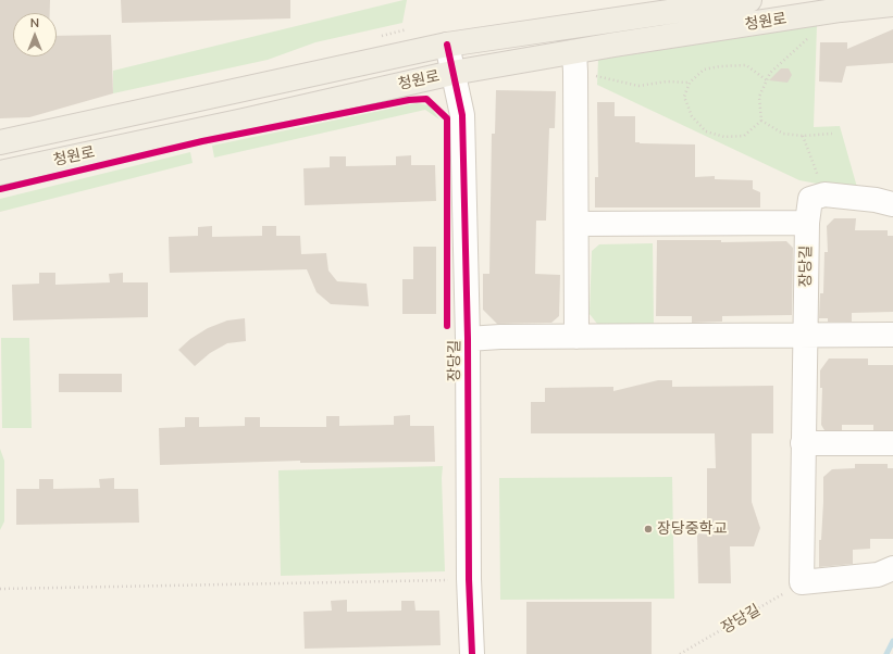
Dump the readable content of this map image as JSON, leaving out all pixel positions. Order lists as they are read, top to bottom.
{
  "streets": {
    "main road": ["청원로"],
    "street": ["장당길"]
  },
  "crossings": [
    ["청원로", "장당길"]
  ],
  "places": ["장당중학교"],
  "north": "top"
}
